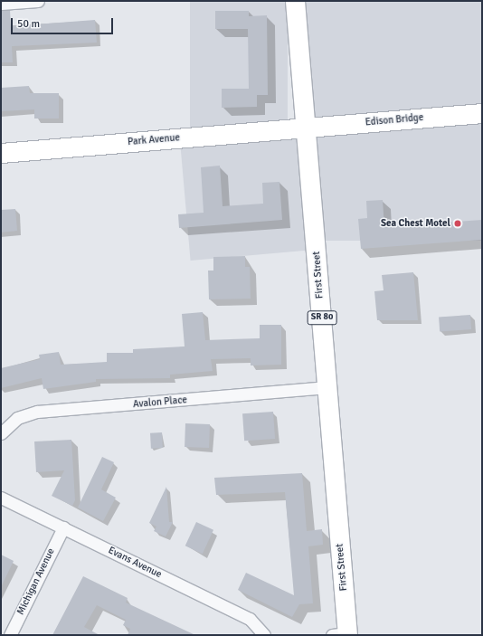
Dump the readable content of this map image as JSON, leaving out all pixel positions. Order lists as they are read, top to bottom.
{
  "streets": {
    "main road": [
      "Edison Bridge",
      "Park Avenue",
      "First Street",
      "SR 80"
    ],
    "street": ["Avalon Place", "Evans Avenue", "Michigan Avenue"]
  },
  "crossings": [
    ["Edison Bridge", "Park Avenue"],
    ["Edison Bridge", "First Street"],
    ["Park Avenue", "First Street"],
    ["First Street", "Avalon Place"],
    ["Evans Avenue", "Michigan Avenue"]
  ],
  "places": ["Sea Chest Motel"],
  "scale_bar": "50 m"
}
